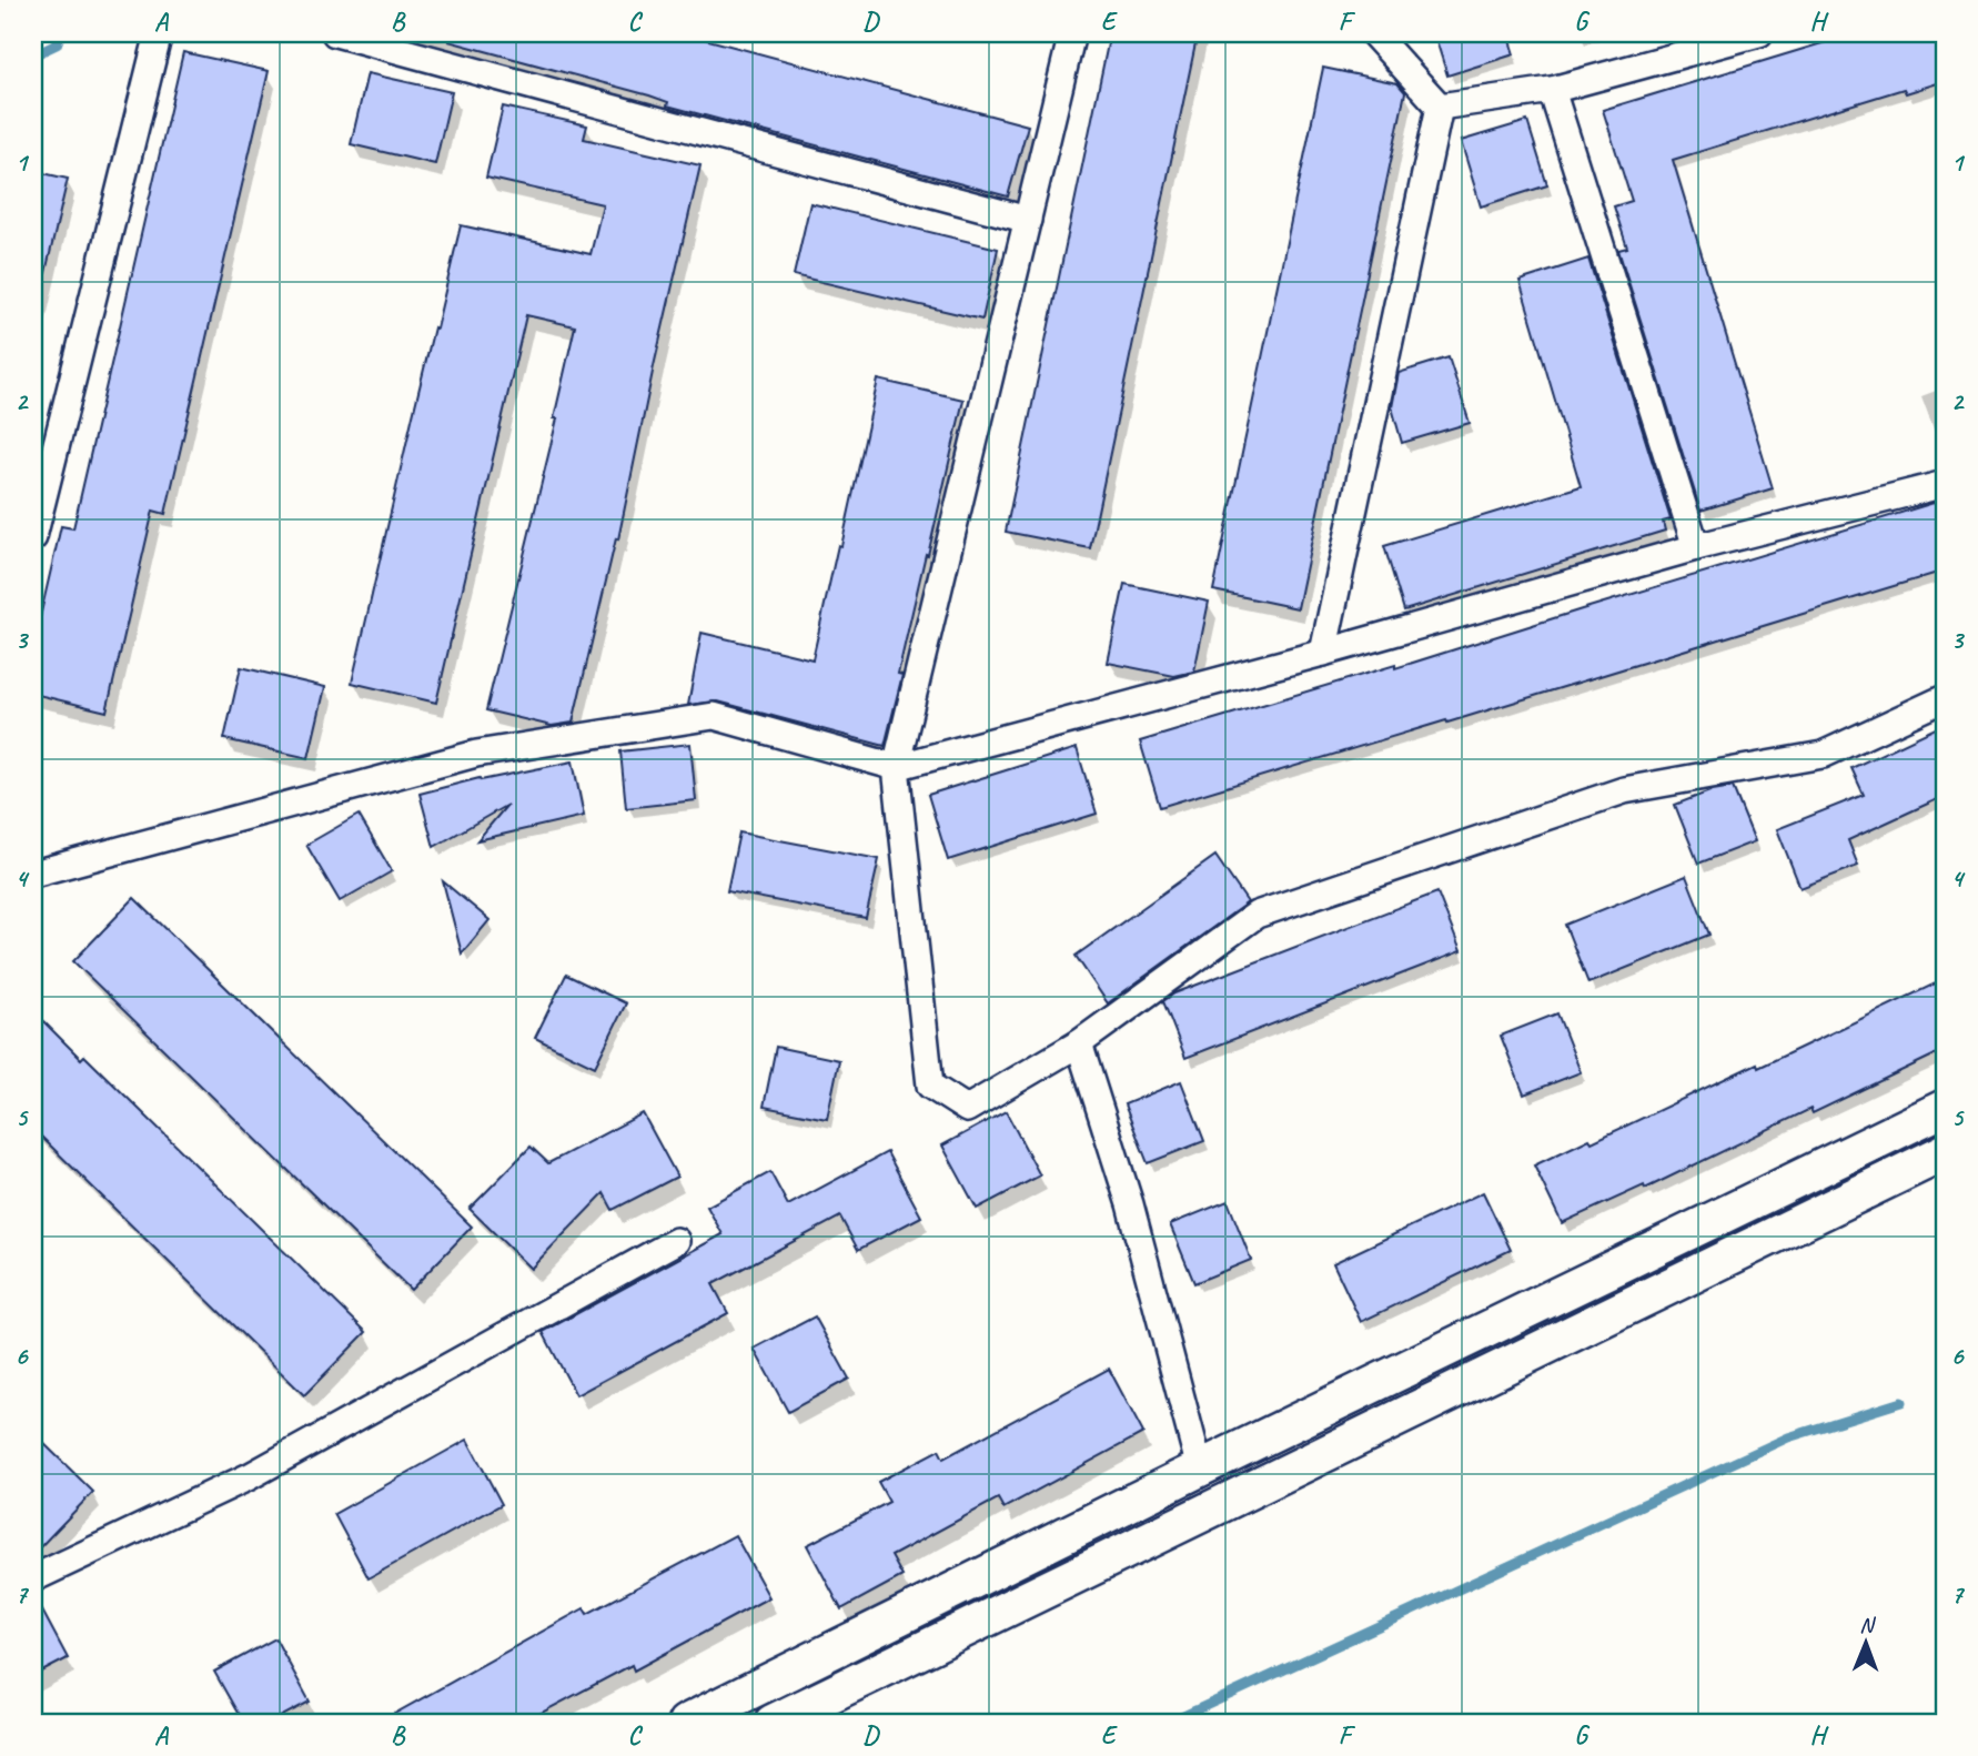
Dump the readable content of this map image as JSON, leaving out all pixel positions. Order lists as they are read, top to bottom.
{
  "north": "top",
  "grid": {
    "columns": [
      "A",
      "B",
      "C",
      "D",
      "E",
      "F",
      "G",
      "H"
    ],
    "rows": [
      "1",
      "2",
      "3",
      "4",
      "5",
      "6",
      "7"
    ]
  }
}
